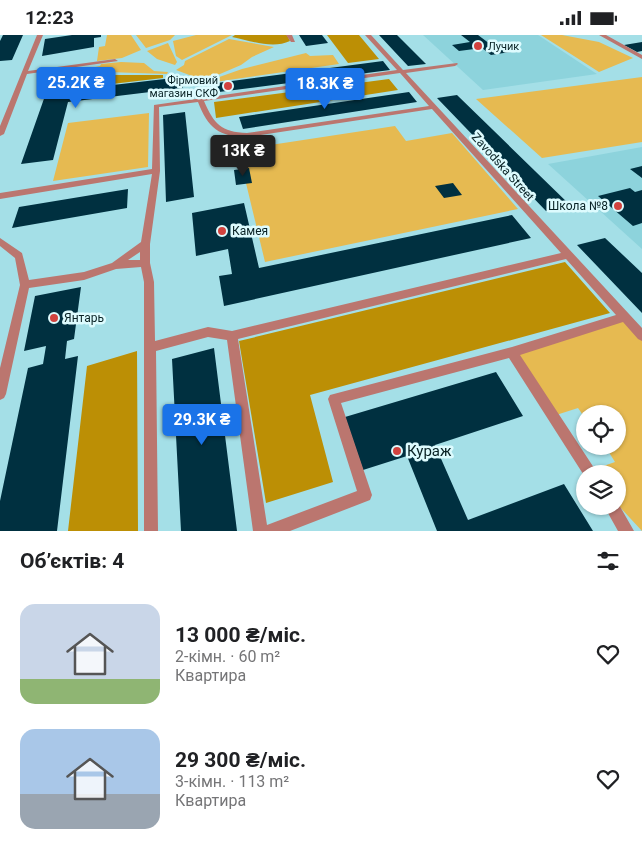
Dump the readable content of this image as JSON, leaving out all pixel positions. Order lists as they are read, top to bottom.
{
  "streets": {
    "lane": ["Zavodska Street"]
  },
  "places": [
    "Лучик",
    "Фірмовий магазин СКФ",
    "Школа №8",
    "Камея",
    "Янтарь",
    "Кураж"
  ],
  "page": {
    "status": "12:23",
    "price": [
      "25.2K ₴",
      "18.3K ₴",
      "13K ₴",
      "29.3K ₴"
    ],
    "heading": "Об’єктів: 4",
    "list": [
      {
        "name": "13 000 ₴/міс.",
        "note": "2-кімн. · 60 m² · Квартира"
      },
      {
        "name": "29 300 ₴/міс.",
        "note": "3-кімн. · 113 m² · Квартира"
      }
    ]
  }
}
